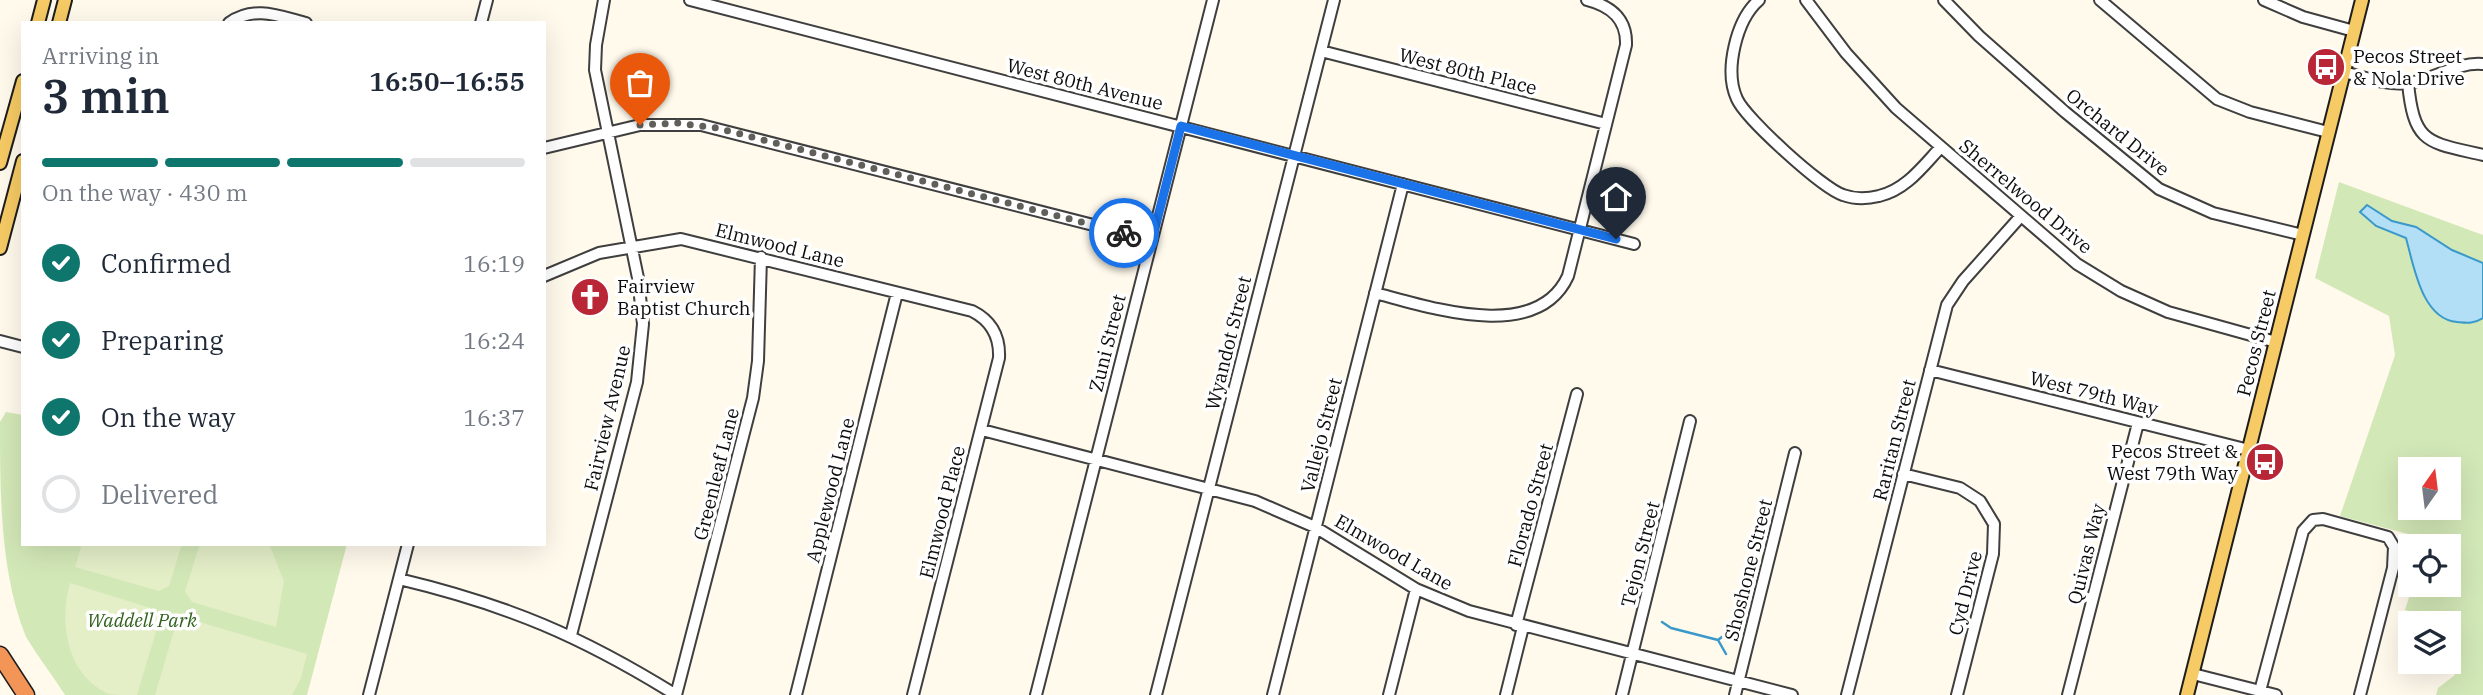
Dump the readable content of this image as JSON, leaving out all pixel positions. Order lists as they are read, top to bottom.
{
  "streets": {
    "main road": ["Pecos Street"],
    "street": [
      "West 80th Place",
      "West 80th Avenue",
      "Orchard Drive",
      "Sherrelwood Drive",
      "Elmwood Lane",
      "Zuni Street",
      "Wyandot Street",
      "West 79th Way",
      "Fairview Avenue",
      "Vallejo Street",
      "Raritan Street",
      "Greenleaf Lane",
      "Applewood Lane",
      "Florado Street",
      "Elmwood Place",
      "Tejon Street",
      "Quivas Way",
      "Shoshone Street",
      "Cyd Drive"
    ]
  },
  "crossings": [
    ["West 80th Place", "Wyandot Street"],
    ["West 80th Avenue", "Zuni Street"],
    ["West 80th Avenue", "Wyandot Street"],
    ["West 80th Avenue", "Vallejo Street"],
    ["Orchard Drive", "Pecos Street"],
    ["Sherrelwood Drive", "Pecos Street"],
    ["Sherrelwood Drive", "Raritan Street"],
    ["Elmwood Lane", "Zuni Street"],
    ["Elmwood Lane", "Wyandot Street"],
    ["Elmwood Lane", "Fairview Avenue"],
    ["Elmwood Lane", "Vallejo Street"],
    ["Elmwood Lane", "Greenleaf Lane"],
    ["Elmwood Lane", "Applewood Lane"],
    ["Elmwood Lane", "Florado Street"],
    ["Elmwood Lane", "Elmwood Place"],
    ["Elmwood Lane", "Tejon Street"],
    ["Elmwood Lane", "Shoshone Street"],
    ["Pecos Street", "West 79th Way"],
    ["West 79th Way", "Raritan Street"],
    ["West 79th Way", "Quivas Way"],
    ["Raritan Street", "Cyd Drive"]
  ],
  "parks": ["Waddell Park"],
  "places": {
    "bus stop": ["Pecos Street & Nola Drive", "Pecos Street & West 79th Way"],
    "church": ["Fairview Baptist Church"]
  },
  "north": "top",
  "page": {
    "heading": ["3 min", "Arriving in", "16:50–16:55"],
    "bar": "On the way · 430 m",
    "list": [
      ["Confirmed", "16:19"],
      ["Preparing", "16:24"],
      ["On the way", "16:37"],
      "Delivered"
    ]
  }
}
